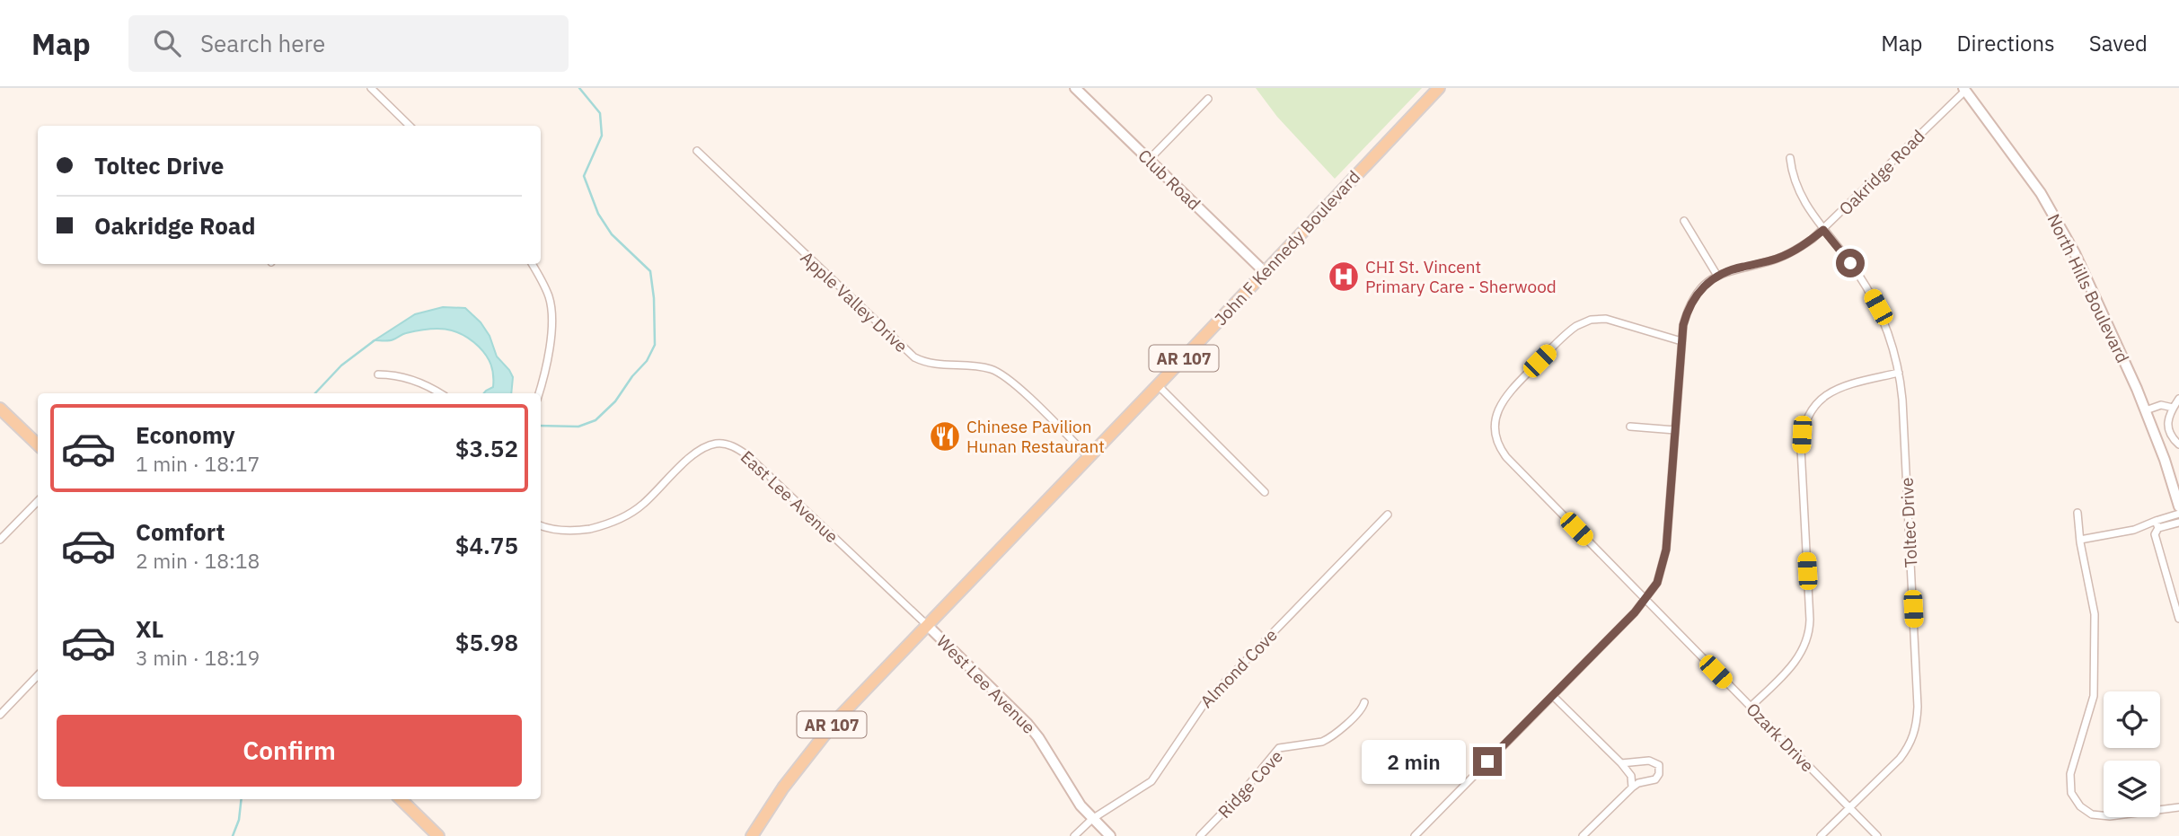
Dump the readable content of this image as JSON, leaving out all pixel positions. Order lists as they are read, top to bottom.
{
  "streets": {
    "main road": ["John F Kennedy Boulevard", "AR 107"],
    "street": [
      "Oakridge Road",
      "Club Road",
      "North Hills Boulevard",
      "Apple Valley Drive",
      "East Lee Avenue",
      "Toltec Drive",
      "Almond Cove",
      "West Lee Avenue",
      "Ozark Drive",
      "Ridge Cove"
    ]
  },
  "crossings": [
    ["Oakridge Road", "North Hills Boulevard"],
    ["Oakridge Road", "Toltec Drive"],
    ["Oakridge Road", "Ozark Drive"],
    ["Club Road", "John F Kennedy Boulevard"],
    ["John F Kennedy Boulevard", "Apple Valley Drive"],
    ["John F Kennedy Boulevard", "AR 107"],
    ["John F Kennedy Boulevard", "East Lee Avenue"],
    ["John F Kennedy Boulevard", "West Lee Avenue"],
    ["AR 107", "East Lee Avenue"],
    ["AR 107", "West Lee Avenue"],
    ["East Lee Avenue", "West Lee Avenue"],
    ["Toltec Drive", "Ozark Drive"],
    ["Almond Cove", "West Lee Avenue"]
  ],
  "places": {
    "hospital": ["CHI St. Vincent Primary Care - Sherwood"],
    "restaurant": ["Chinese Pavilion Hunan Restaurant"]
  },
  "page": {
    "header": "Map",
    "search": "Search here",
    "nav": ["Map", "Directions", "Saved"],
    "banner": ["Toltec Drive", "Oakridge Road"],
    "list": [
      {
        "name": "Economy",
        "note": "1 min · 18:17",
        "value": "$3.52"
      },
      {
        "name": "Comfort",
        "note": "2 min · 18:18",
        "value": "$4.75"
      },
      {
        "name": "XL",
        "note": "3 min · 18:19",
        "value": "$5.98"
      }
    ],
    "buttons": "Confirm",
    "bubble": "2 min"
  }
}
